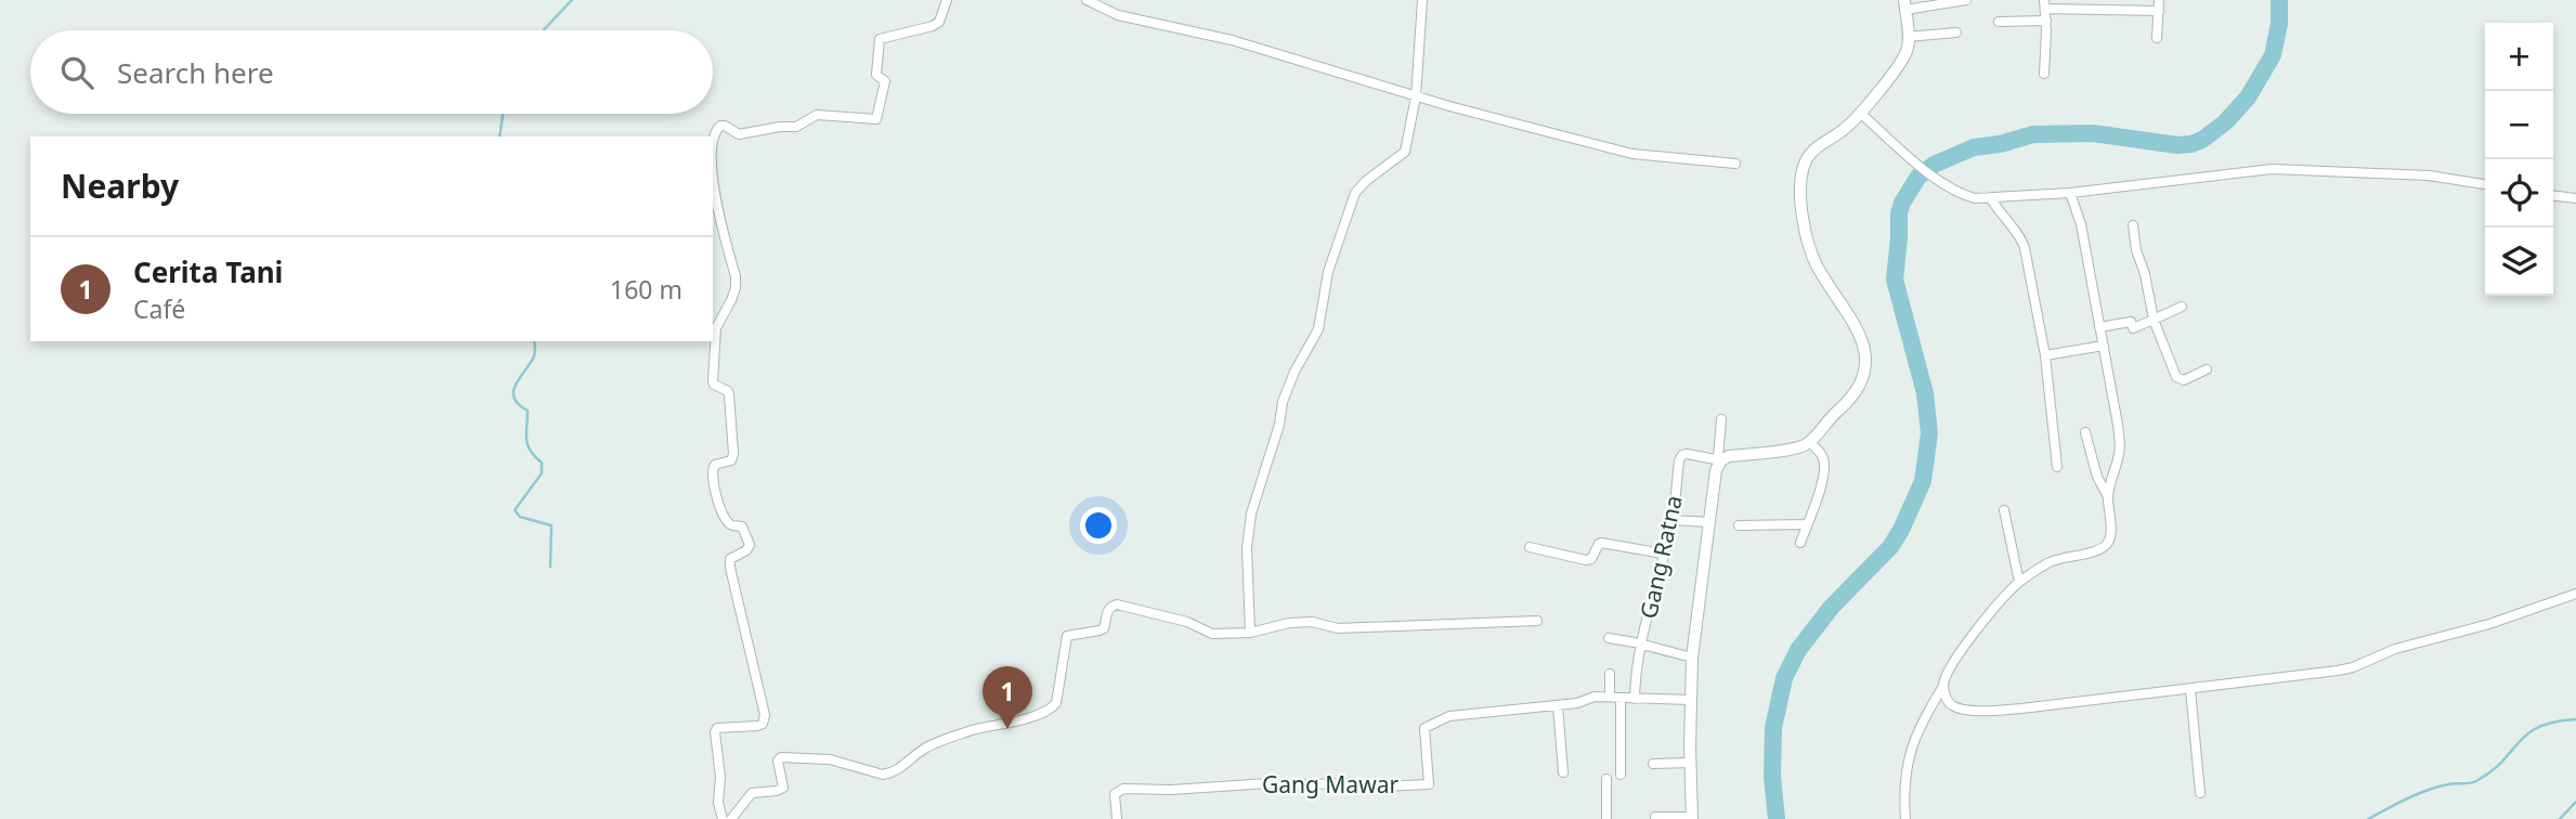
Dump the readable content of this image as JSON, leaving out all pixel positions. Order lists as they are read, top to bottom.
{
  "streets": {
    "street": ["Gang Ratna", "Gang Mawar"]
  },
  "crossings": [
    ["Gang Ratna", "Gang Mawar"]
  ],
  "page": {
    "map_buttons": ["+", "−"],
    "search": "Search here",
    "heading": "Nearby",
    "list": [
      {
        "mark": "1",
        "name": "Cerita Tani",
        "note": "Café",
        "value": "160 m"
      }
    ],
    "pins": "1"
  }
}
